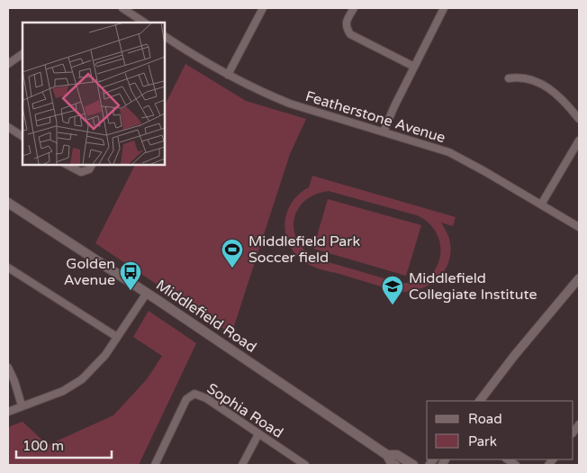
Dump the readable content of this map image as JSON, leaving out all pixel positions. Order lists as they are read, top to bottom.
{
  "streets": {
    "main road": ["Middlefield Road"],
    "street": ["Featherstone Avenue", "Sophia Road"]
  },
  "places": {
    "sports": ["Middlefield Park Soccer field"],
    "bus stop": ["Golden Avenue"],
    "school or university": ["Middlefield Collegiate Institute"]
  },
  "legend": ["Road", "Park"],
  "scale_bar": "100 m"
}
